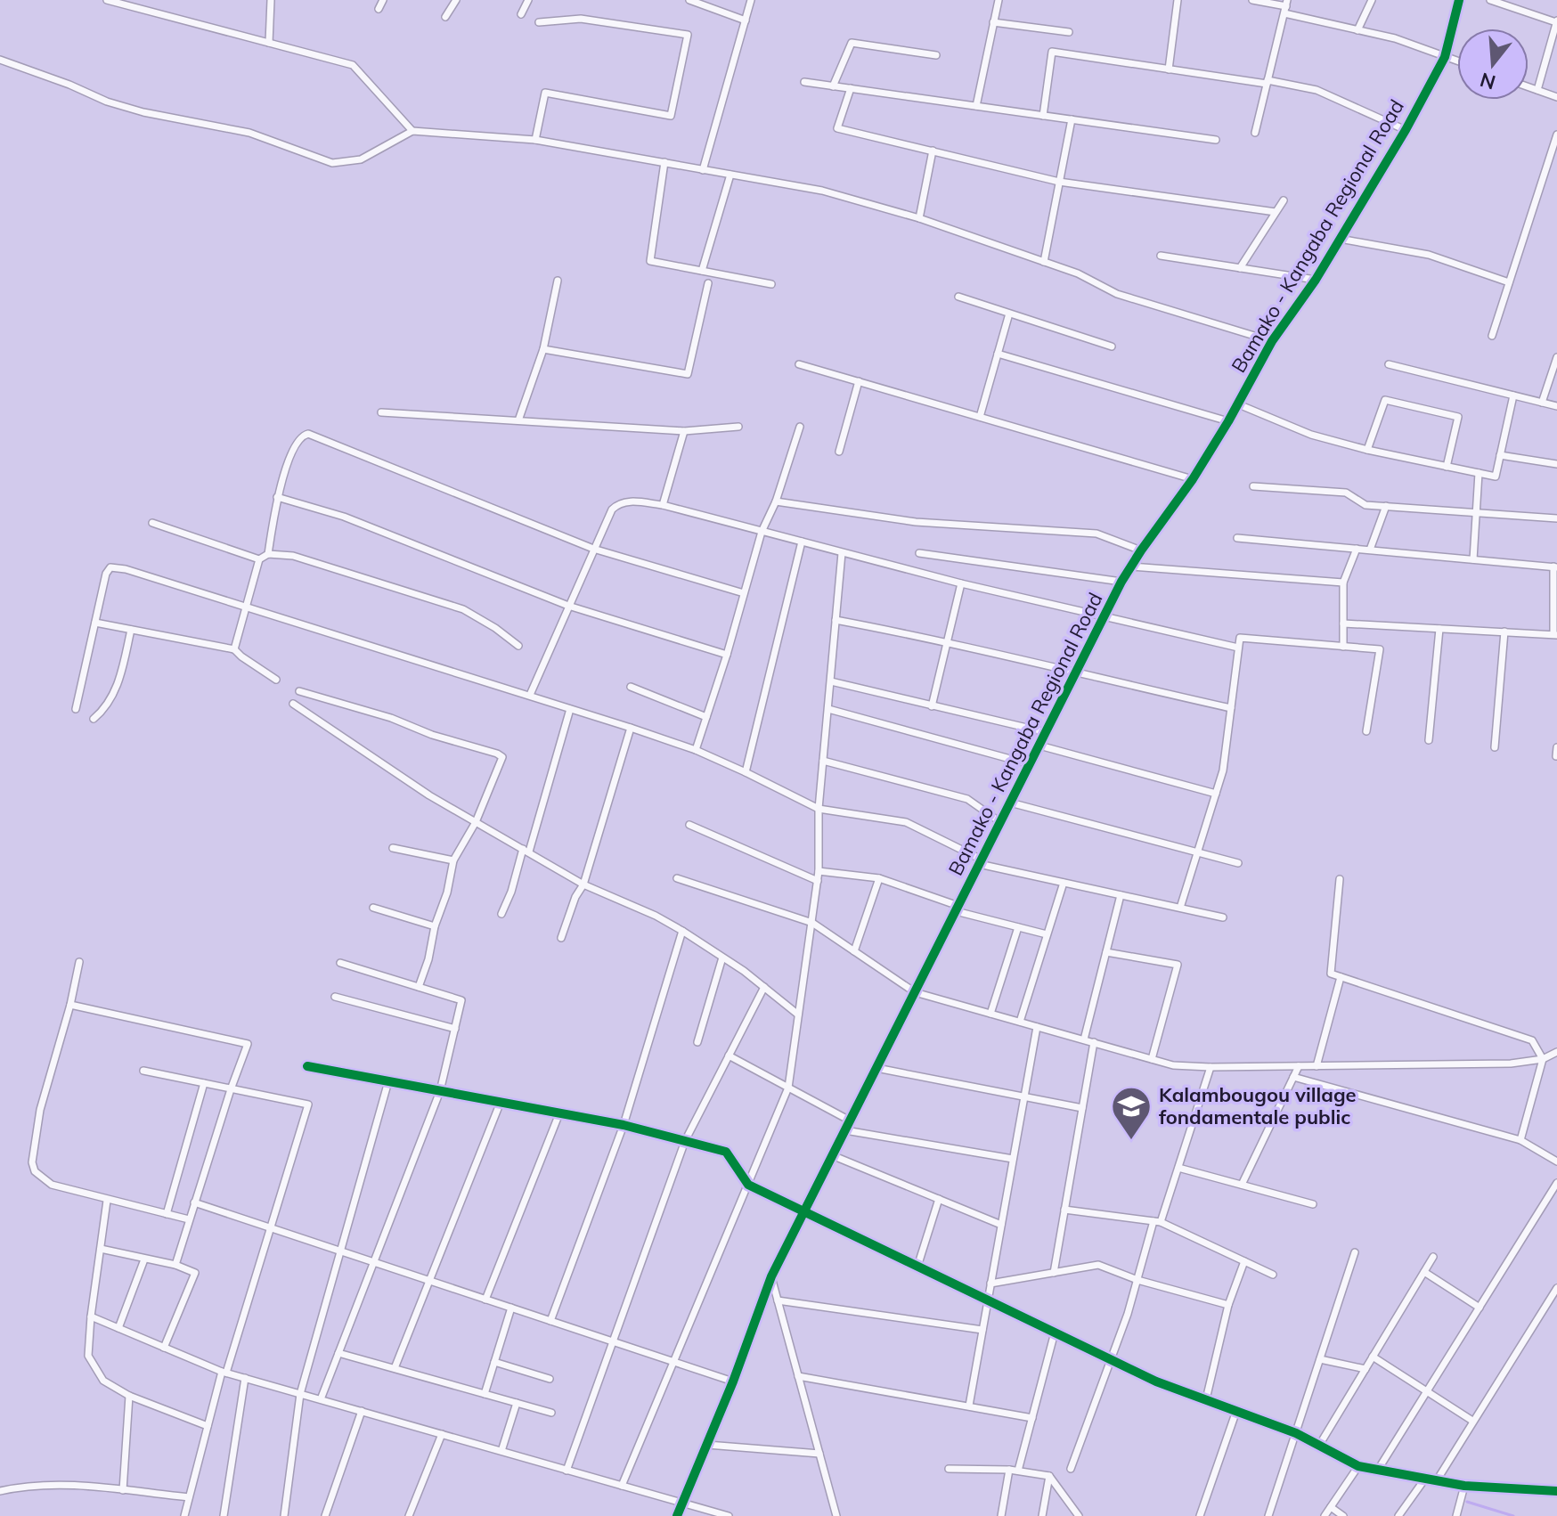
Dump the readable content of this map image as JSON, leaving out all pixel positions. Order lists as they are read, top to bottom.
{
  "streets": {
    "street": ["Bamako - Kangaba Regional Road"]
  },
  "places": {
    "school or university": ["Kalambougou village fondamentale public"]
  },
  "north": "bottom"
}
